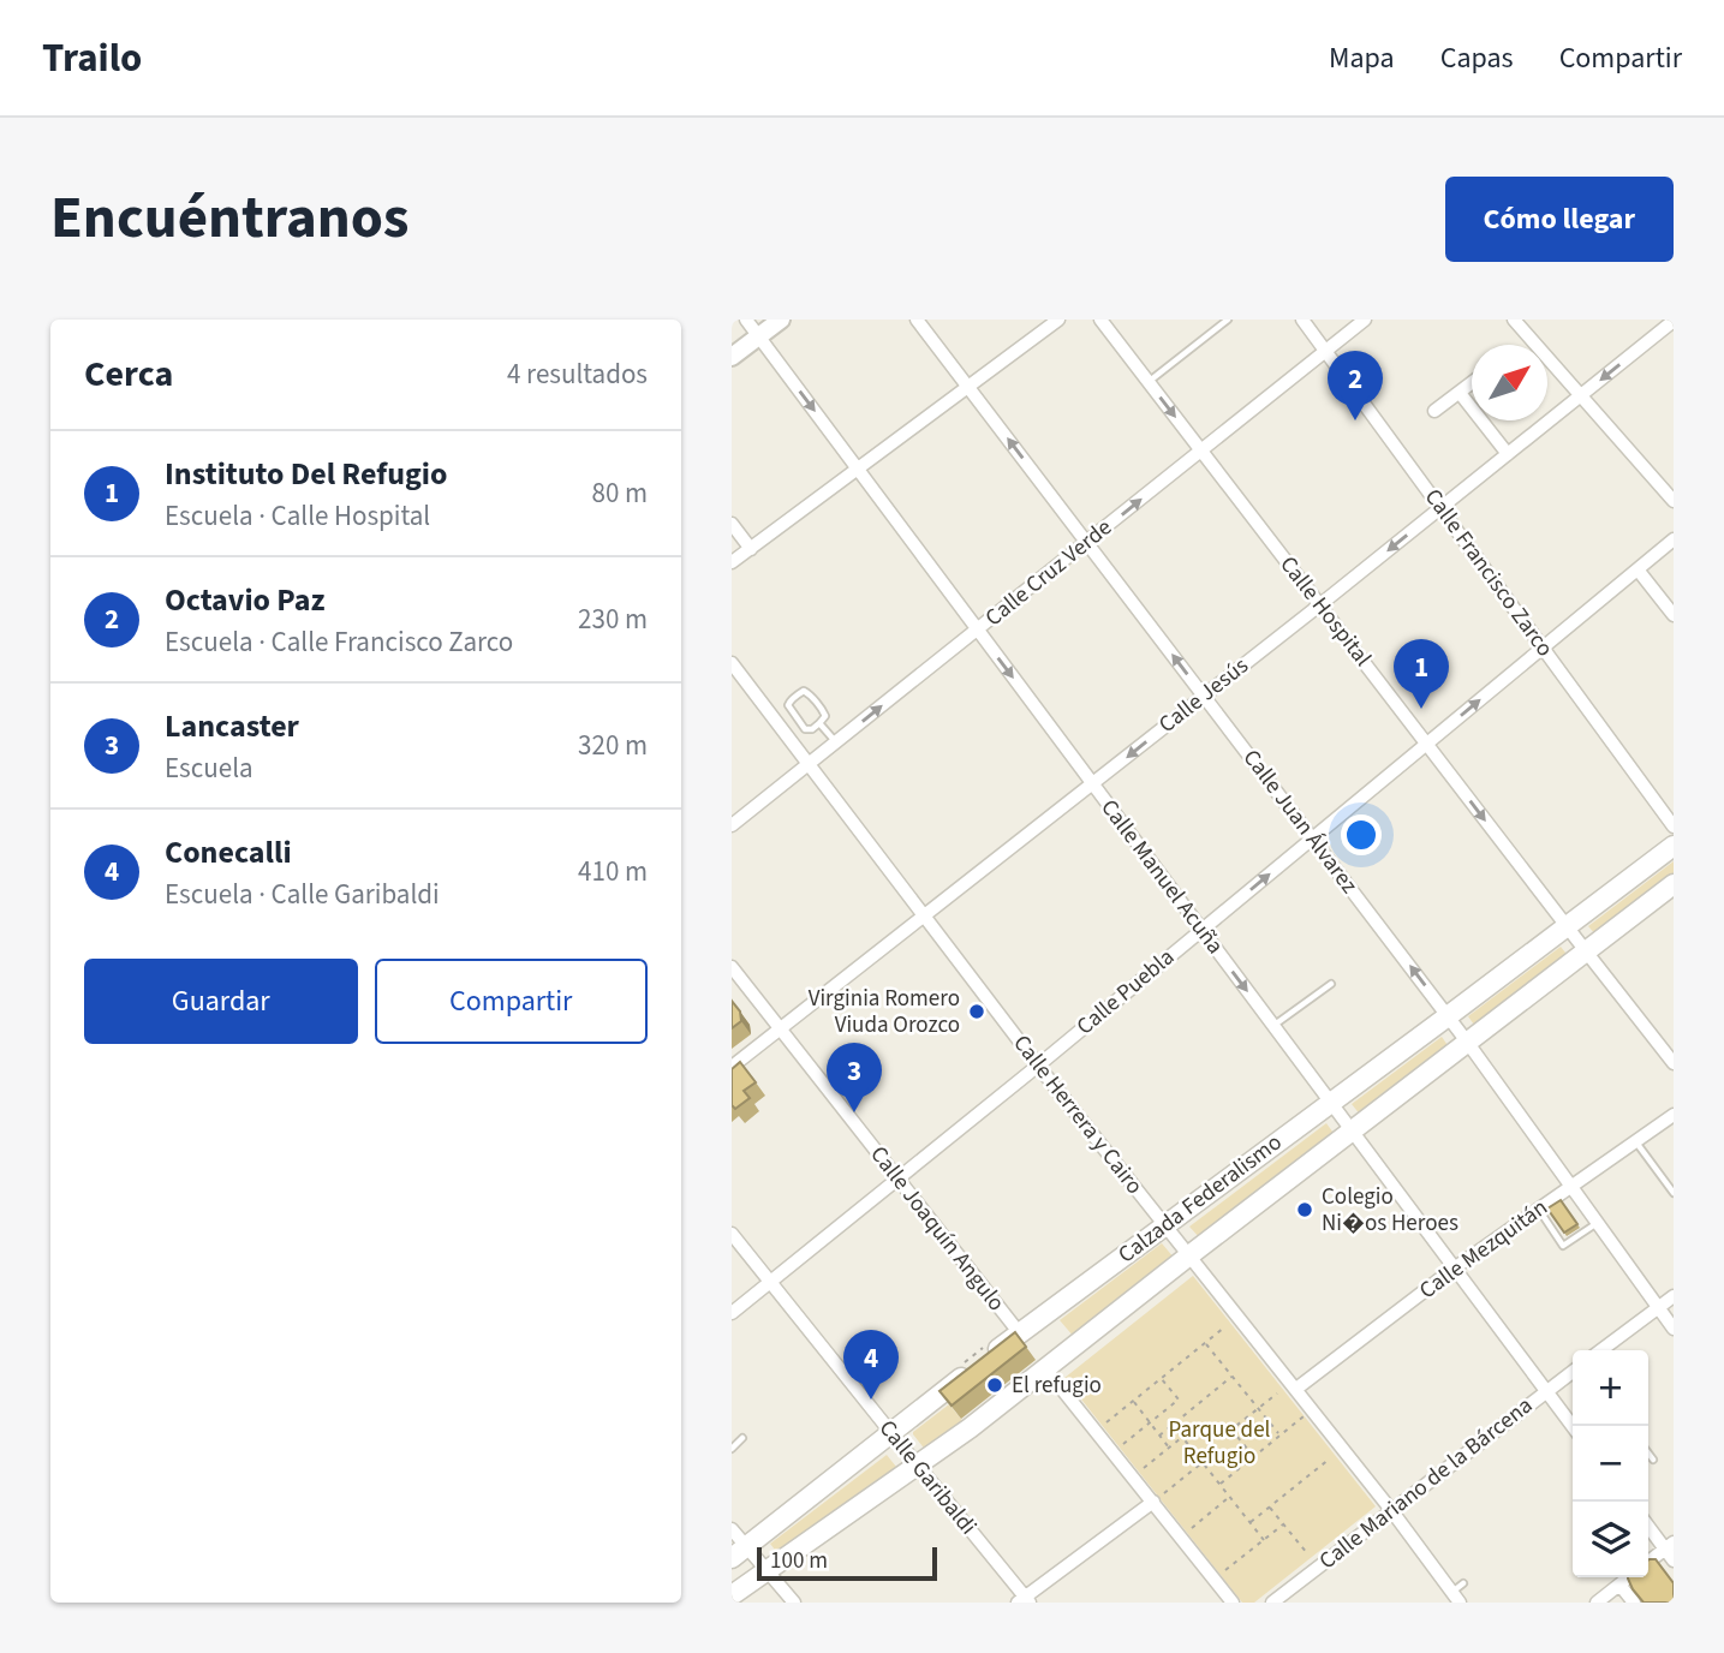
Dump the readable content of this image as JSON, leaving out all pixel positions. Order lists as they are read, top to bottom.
{
  "streets": {
    "main road": ["Calzada Federalismo"],
    "street": [
      "Calle Cruz Verde",
      "Calle Francisco Zarco",
      "Calle Hospital",
      "Calle Jesús",
      "Calle Juan Álvarez",
      "Calle Manuel Acuña",
      "Calle Puebla",
      "Calle Herrera y Cairo",
      "Calle Joaquín Angulo",
      "Calle Mezquitán",
      "Calle Garibaldi",
      "Calle Mariano de la Bárcena"
    ]
  },
  "crossings": [
    ["Calle Cruz Verde", "Calle Francisco Zarco"],
    ["Calle Cruz Verde", "Calle Hospital"],
    ["Calle Cruz Verde", "Calle Juan Álvarez"],
    ["Calle Cruz Verde", "Calle Manuel Acuña"],
    ["Calle Cruz Verde", "Calle Herrera y Cairo"],
    ["Calle Francisco Zarco", "Calle Jesús"],
    ["Calle Francisco Zarco", "Calle Puebla"],
    ["Calle Hospital", "Calle Jesús"],
    ["Calle Hospital", "Calle Puebla"],
    ["Calle Hospital", "Calzada Federalismo"],
    ["Calle Jesús", "Calle Juan Álvarez"],
    ["Calle Jesús", "Calle Manuel Acuña"],
    ["Calle Jesús", "Calle Herrera y Cairo"],
    ["Calle Jesús", "Calle Joaquín Angulo"],
    ["Calle Juan Álvarez", "Calle Puebla"],
    ["Calle Juan Álvarez", "Calzada Federalismo"],
    ["Calle Juan Álvarez", "Calle Mezquitán"],
    ["Calle Manuel Acuña", "Calle Puebla"],
    ["Calle Manuel Acuña", "Calzada Federalismo"],
    ["Calle Manuel Acuña", "Calle Mezquitán"],
    ["Calle Manuel Acuña", "Calle Mariano de la Bárcena"],
    ["Calle Puebla", "Calle Herrera y Cairo"],
    ["Calle Puebla", "Calle Joaquín Angulo"],
    ["Calle Puebla", "Calle Garibaldi"],
    ["Calle Herrera y Cairo", "Calzada Federalismo"],
    ["Calle Herrera y Cairo", "Calle Mezquitán"],
    ["Calle Herrera y Cairo", "Calle Mariano de la Bárcena"],
    ["Calzada Federalismo", "Calle Joaquín Angulo"],
    ["Calzada Federalismo", "Calle Garibaldi"]
  ],
  "one_way": ["Calle Cruz Verde", "Calle Juan Álvarez"],
  "parks": ["Parque del Refugio"],
  "places": ["Virginia Romero Viuda Orozco", "Colegio Ni�os Heroes", "El refugio"],
  "scale_bar": "100 m",
  "north": "top right",
  "page": {
    "header": "Trailo",
    "nav": ["Mapa", "Capas", "Compartir"],
    "title": "Encuéntranos",
    "buttons": [
      "Cómo llegar",
      ["Guardar", "Compartir"]
    ],
    "heading": ["Cerca", "4 resultados"],
    "pins": [
      "2",
      "1",
      "3",
      "4"
    ],
    "list": [
      {
        "mark": "1",
        "name": "Instituto Del Refugio",
        "note": "Escuela · Calle Hospital",
        "value": "80 m"
      },
      {
        "mark": "2",
        "name": "Octavio Paz",
        "note": "Escuela · Calle Francisco Zarco",
        "value": "230 m"
      },
      {
        "mark": "3",
        "name": "Lancaster",
        "note": "Escuela",
        "value": "320 m"
      },
      {
        "mark": "4",
        "name": "Conecalli",
        "note": "Escuela · Calle Garibaldi",
        "value": "410 m"
      }
    ],
    "map_buttons": ["+", "−"],
    "scale": "100 m"
  }
}
